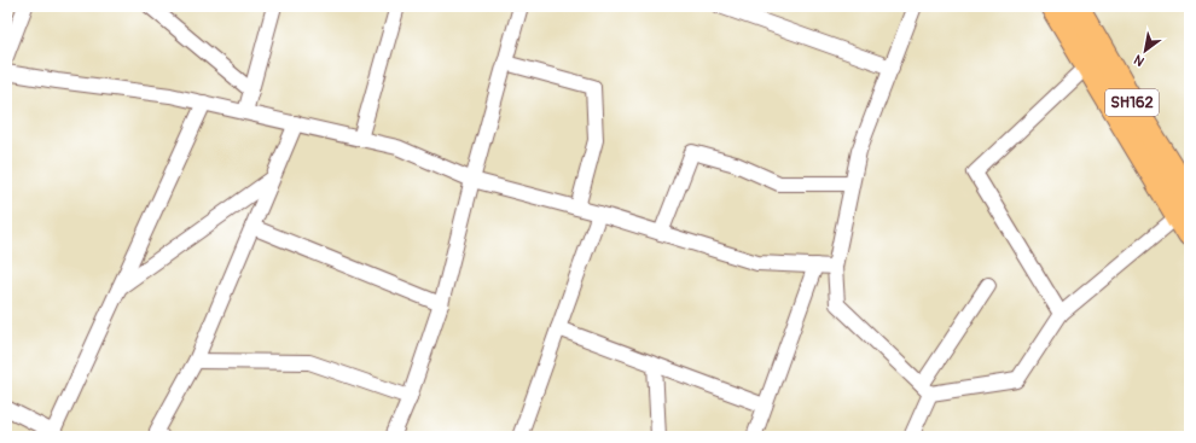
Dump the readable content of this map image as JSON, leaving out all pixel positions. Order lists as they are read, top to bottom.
{
  "streets": {
    "main road": ["SH162"]
  },
  "north": "bottom left"
}
